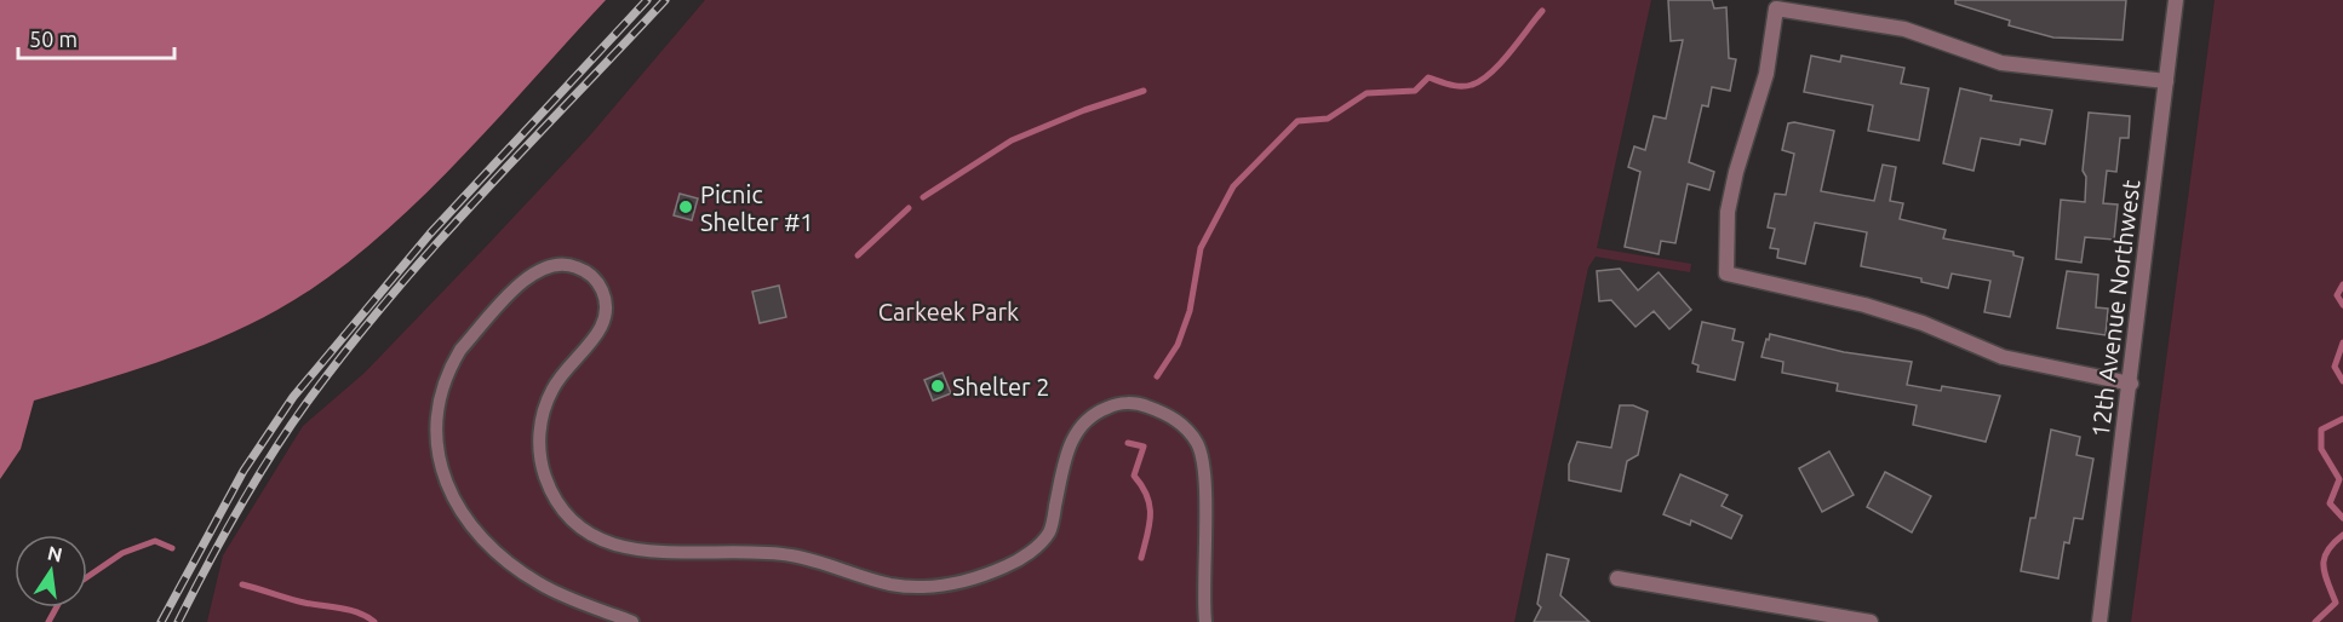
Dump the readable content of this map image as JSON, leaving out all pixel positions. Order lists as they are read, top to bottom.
{
  "streets": {
    "street": ["12th Avenue Northwest"]
  },
  "parks": ["Carkeek Park"],
  "places": ["Picnic Shelter #1", "Shelter 2"],
  "scale_bar": "50 m",
  "north": "top"
}
